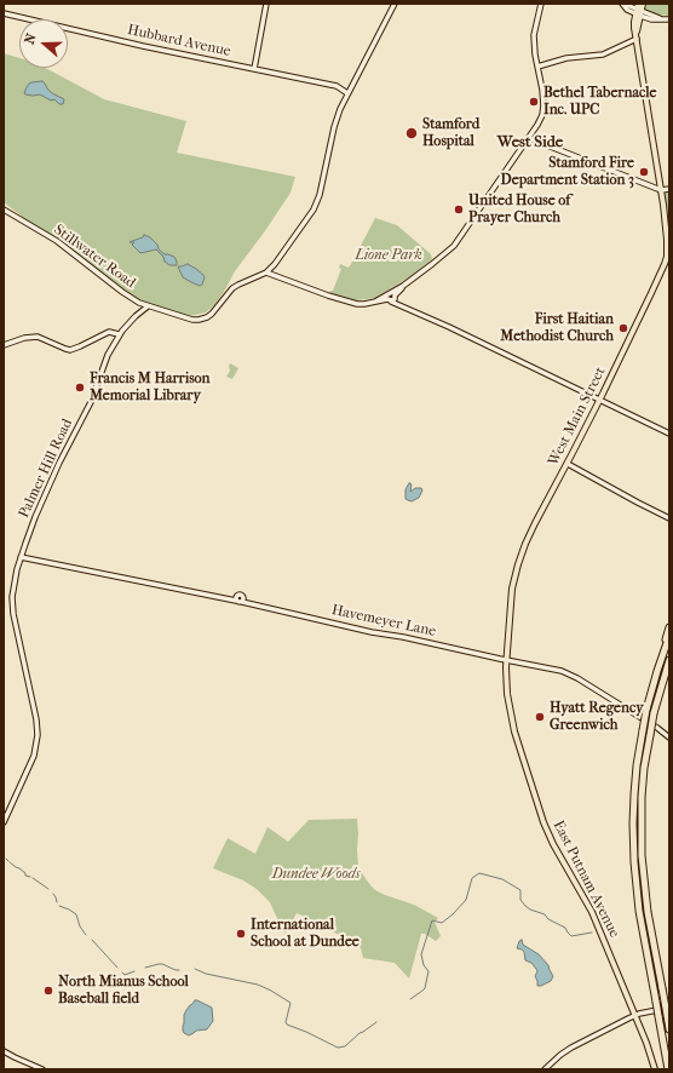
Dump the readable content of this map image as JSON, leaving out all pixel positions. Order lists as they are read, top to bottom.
{
  "streets": {
    "main road": ["West Main Street", "East Putnam Avenue"],
    "street": [
      "Hubbard Avenue",
      "Stillwater Road",
      "Palmer Hill Road",
      "Havemeyer Lane"
    ]
  },
  "crossings": [
    ["Stillwater Road", "Palmer Hill Road"],
    ["West Main Street", "East Putnam Avenue"],
    ["Palmer Hill Road", "Havemeyer Lane"],
    ["Havemeyer Lane", "East Putnam Avenue"]
  ],
  "districts": ["West Side"],
  "parks": ["Lione Park", "Dundee Woods"],
  "places": [
    "Bethel Tabernacle Inc. UPC",
    "Stamford Hospital",
    "Stamford Fire Department Station 3",
    "United House of Prayer Church",
    "First Haitian Methodist Church",
    "Francis M Harrison Memorial Library",
    "Hyatt Regency Greenwich",
    "International School at Dundee",
    "North Mianus School Baseball field"
  ],
  "north": "left"
}
